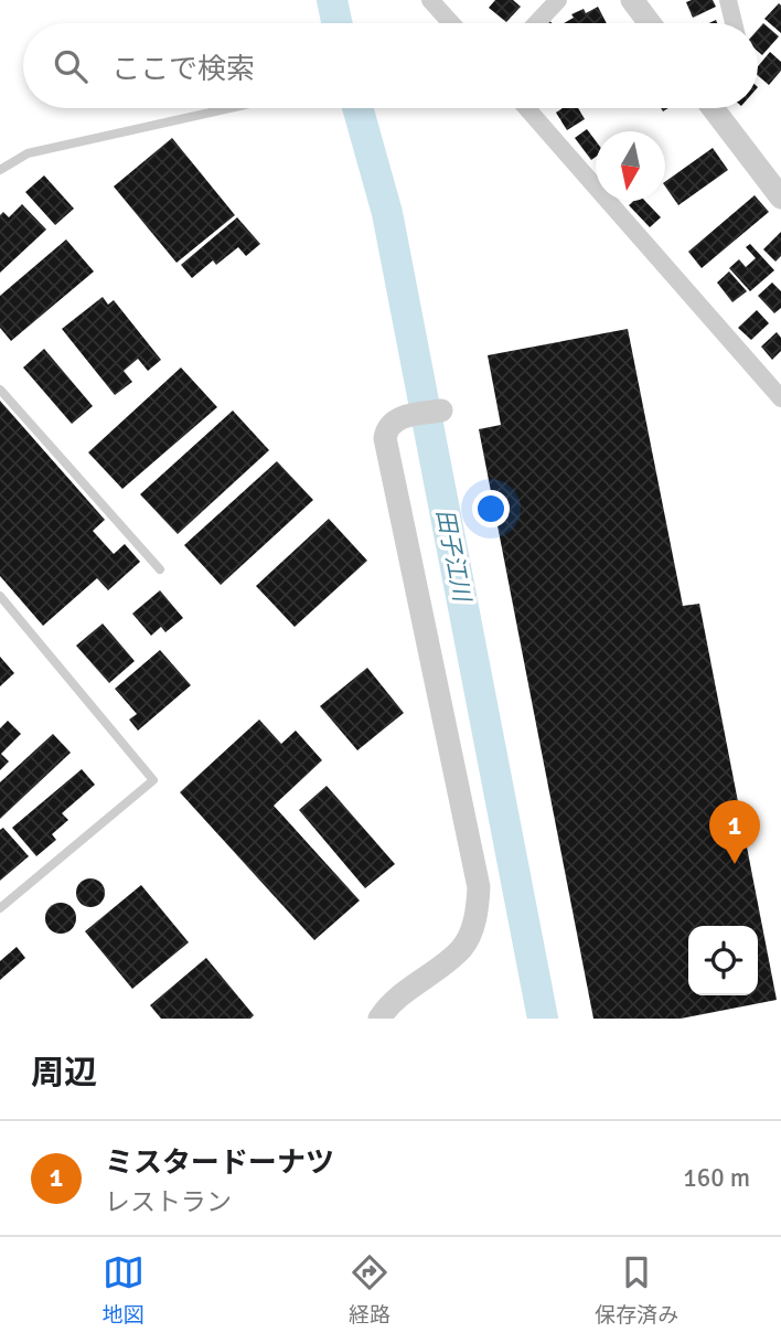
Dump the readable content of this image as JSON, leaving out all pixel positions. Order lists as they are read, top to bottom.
{
  "water": ["田子江川"],
  "north": "bottom",
  "page": {
    "search": "ここで検索",
    "pins": "1",
    "heading": "周辺",
    "list": [
      {
        "mark": "1",
        "name": "ミスタードーナツ",
        "note": "レストラン",
        "value": "160 m"
      }
    ],
    "nav": ["地図", "経路", "保存済み"]
  }
}
